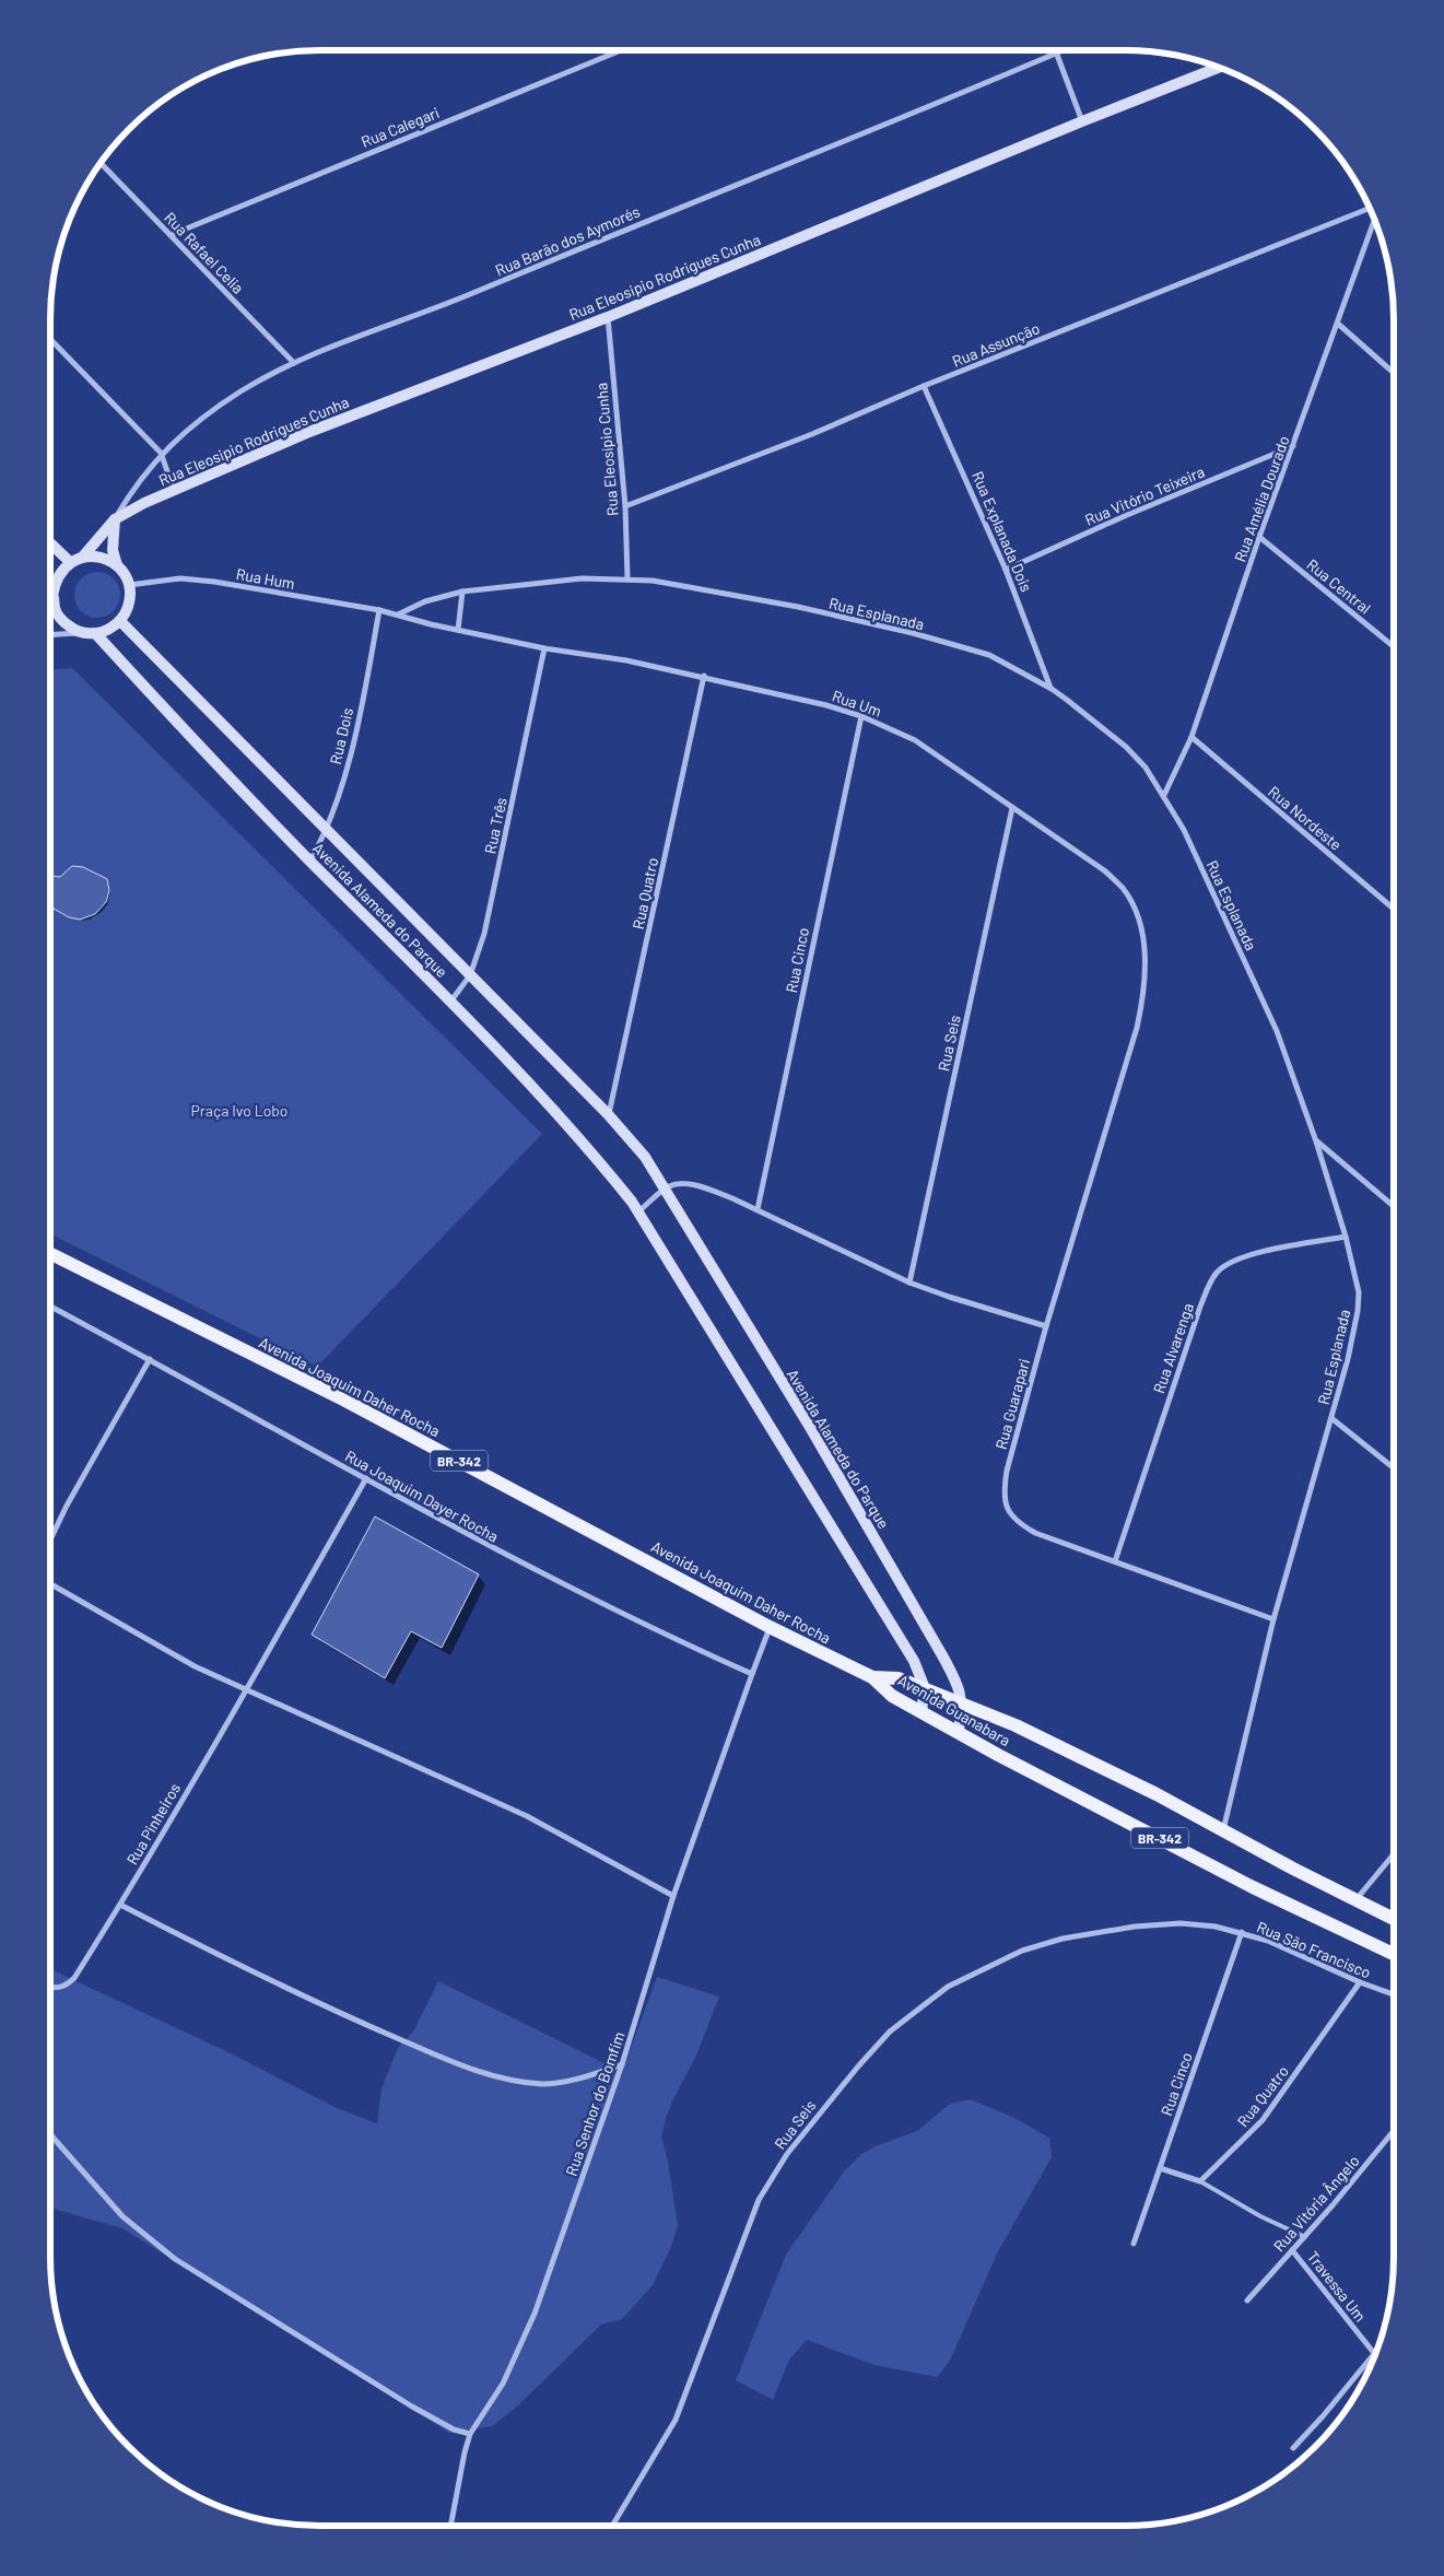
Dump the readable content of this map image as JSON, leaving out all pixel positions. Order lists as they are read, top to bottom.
{
  "streets": {
    "main road": ["Avenida Joaquim Daher Rocha", "BR-342", "Avenida Guanabara"],
    "street": [
      "Rua Calegari",
      "Rua Barão dos Aymorés",
      "Rua Rafael Celia",
      "Rua Eleosipio Rodrigues Cunha",
      "Rua Assunção",
      "Rua Eleosípio Cunha",
      "Rua Vitório Teixeira",
      "Rua Amélia Dourado",
      "Rua Explanada Dois",
      "Rua Hum",
      "Rua Central",
      "Rua Esplanada",
      "Rua Um",
      "Rua Dois",
      "Rua Nordeste",
      "Rua Três",
      "Rua Quatro",
      "Avenida Alameda do Parque",
      "Rua Cinco",
      "Rua Seis",
      "Rua Alvarenga",
      "Rua Guarapari",
      "Rua Joaquim Dayer Rocha",
      "Rua Pinheiros",
      "Rua São Francisco",
      "Rua Senhor do Bomfim",
      "Rua Vitória Ângelo",
      "Travessa Um"
    ]
  },
  "crossings": [
    ["Rua Calegari", "Rua Rafael Celia"],
    ["Rua Barão dos Aymorés", "Rua Rafael Celia"],
    ["Rua Barão dos Aymorés", "Rua Eleosipio Rodrigues Cunha"],
    ["Rua Eleosipio Rodrigues Cunha", "Rua Eleosípio Cunha"],
    ["Rua Assunção", "Rua Eleosípio Cunha"],
    ["Rua Assunção", "Rua Explanada Dois"],
    ["Rua Eleosípio Cunha", "Rua Esplanada"],
    ["Rua Vitório Teixeira", "Rua Amélia Dourado"],
    ["Rua Vitório Teixeira", "Rua Explanada Dois"],
    ["Rua Amélia Dourado", "Rua Central"],
    ["Rua Amélia Dourado", "Rua Esplanada"],
    ["Rua Amélia Dourado", "Rua Nordeste"],
    ["Rua Explanada Dois", "Rua Esplanada"],
    ["Rua Hum", "Rua Esplanada"],
    ["Rua Hum", "Rua Um"],
    ["Rua Hum", "Rua Dois"],
    ["Rua Hum", "Avenida Alameda do Parque"],
    ["Rua Esplanada", "Rua Um"],
    ["Rua Esplanada", "Rua Alvarenga"],
    ["Rua Esplanada", "Rua Guarapari"],
    ["Rua Esplanada", "Avenida Guanabara"],
    ["Rua Um", "Rua Três"],
    ["Rua Um", "Rua Quatro"],
    ["Rua Um", "Rua Cinco"],
    ["Rua Um", "Rua Seis"],
    ["Rua Um", "Rua Guarapari"],
    ["Rua Dois", "Avenida Alameda do Parque"],
    ["Rua Três", "Avenida Alameda do Parque"],
    ["Rua Quatro", "Avenida Alameda do Parque"],
    ["Rua Quatro", "Rua São Francisco"],
    ["Avenida Alameda do Parque", "Avenida Guanabara"],
    ["Rua Cinco", "Rua São Francisco"],
    ["Rua Seis", "Rua São Francisco"],
    ["Rua Alvarenga", "Rua Guarapari"],
    ["Avenida Joaquim Daher Rocha", "Avenida Guanabara"],
    ["Rua Joaquim Dayer Rocha", "Rua Pinheiros"],
    ["Rua Joaquim Dayer Rocha", "Rua Senhor do Bomfim"],
    ["Rua Vitória Ângelo", "Travessa Um"]
  ],
  "parks": ["Praça Ivo Lobo"]
}
